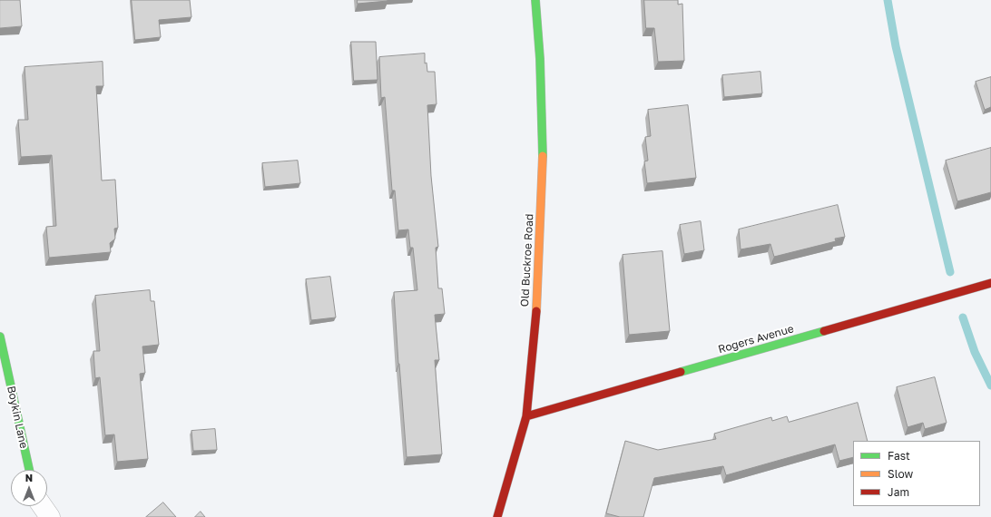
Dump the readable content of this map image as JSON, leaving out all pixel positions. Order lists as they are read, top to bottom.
{
  "streets": {
    "street": ["Old Buckroe Road", "Rogers Avenue", "Boykin Lane"]
  },
  "crossings": [
    ["Old Buckroe Road", "Rogers Avenue"]
  ],
  "legend": ["Fast", "Slow", "Jam"],
  "north": "top"
}
